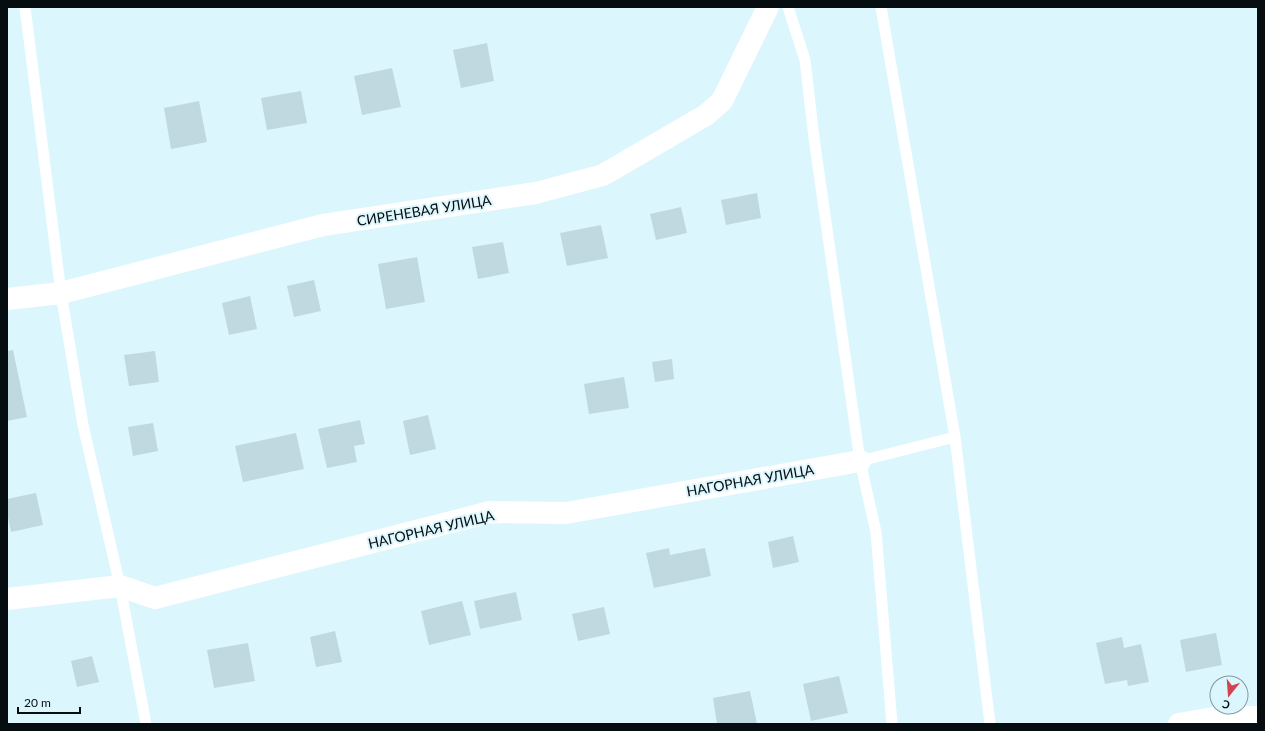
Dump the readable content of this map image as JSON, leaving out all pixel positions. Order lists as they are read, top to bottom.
{
  "streets": {
    "street": ["СИРЕНЕВАЯ УЛИЦА", "НАГОРНАЯ УЛИЦА"]
  },
  "scale_bar": "20 m",
  "north": "bottom"
}
